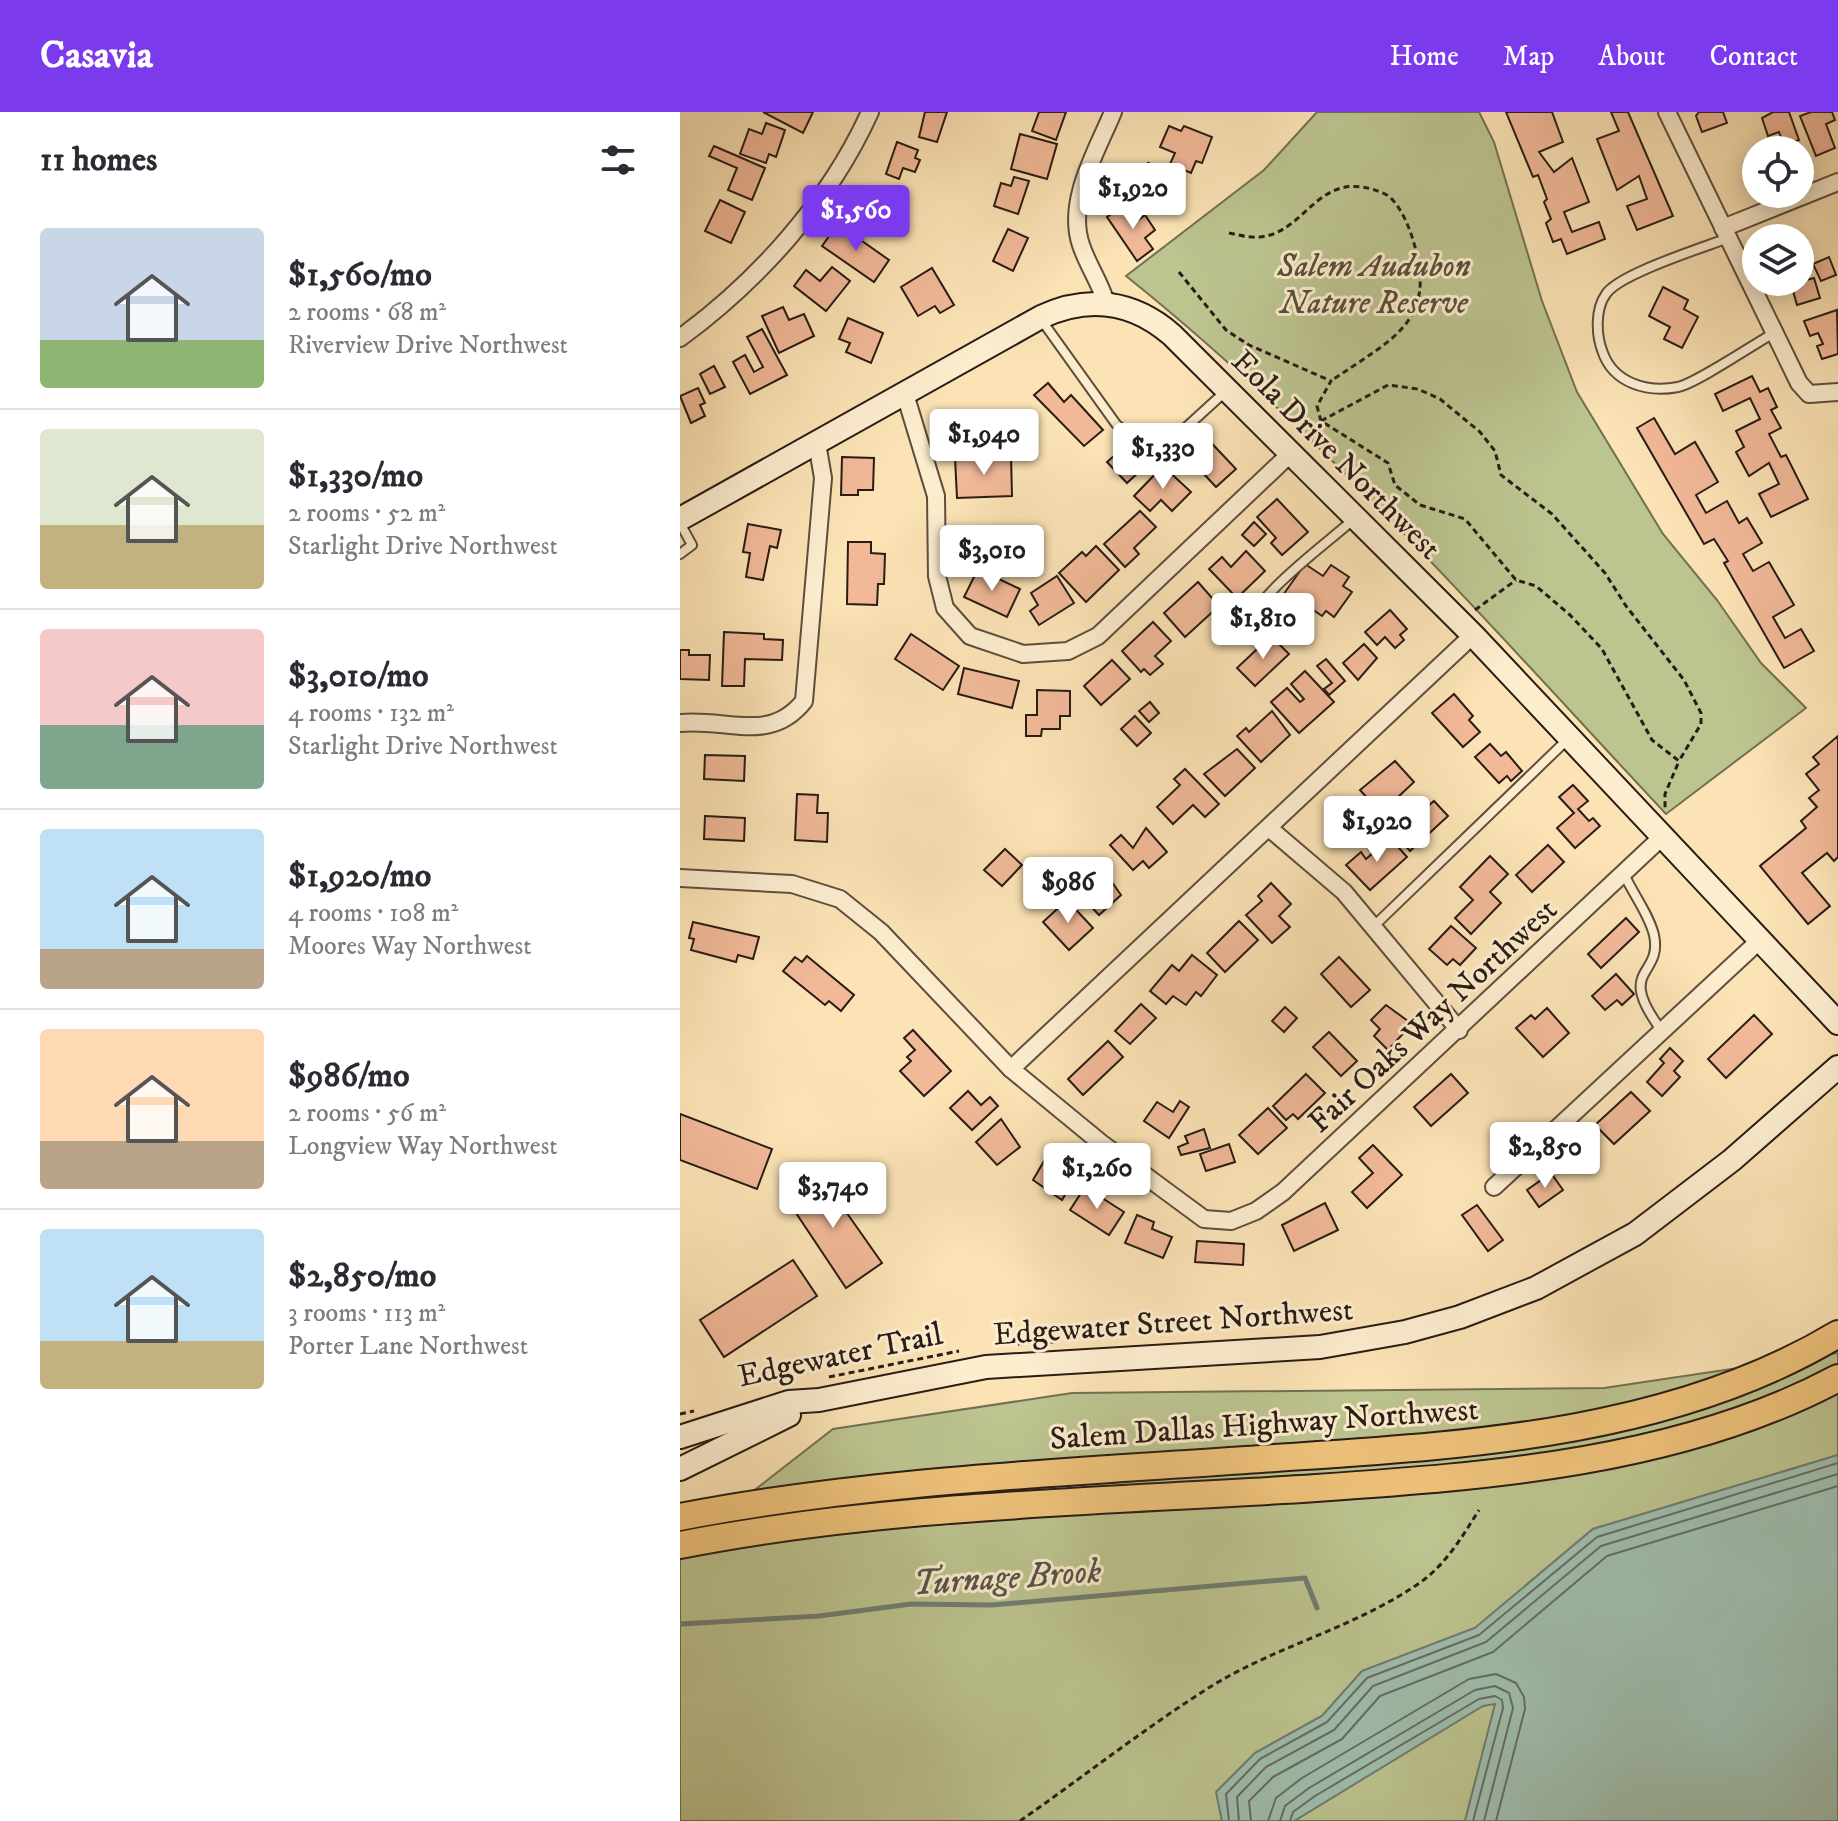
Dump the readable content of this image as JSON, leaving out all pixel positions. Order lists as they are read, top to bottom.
{
  "streets": {
    "highway": ["Salem Dallas Highway Northwest"],
    "main road": ["Eola Drive Northwest", "Edgewater Street Northwest"],
    "street": ["Fair Oaks Way Northwest"],
    "path": ["Edgewater Trail"]
  },
  "crossings": [
    ["Eola Drive Northwest", "Fair Oaks Way Northwest"]
  ],
  "water": ["Turnage Brook"],
  "parks": ["Salem Audubon Nature Reserve"],
  "page": {
    "header": "Casavia",
    "nav": [
      "Home",
      "Map",
      "About",
      "Contact"
    ],
    "heading": "11 homes",
    "price": [
      "$1,920",
      "$1,560",
      "$1,940",
      "$1,330",
      "$3,010",
      "$1,810",
      "$1,920",
      "$986",
      "$2,850",
      "$1,260",
      "$3,740"
    ],
    "list": [
      {
        "name": "$1,560/mo",
        "note": "2 rooms · 68 m² · Riverview Drive Northwest"
      },
      {
        "name": "$1,330/mo",
        "note": "2 rooms · 52 m² · Starlight Drive Northwest"
      },
      {
        "name": "$3,010/mo",
        "note": "4 rooms · 132 m² · Starlight Drive Northwest"
      },
      {
        "name": "$1,920/mo",
        "note": "4 rooms · 108 m² · Moores Way Northwest"
      },
      {
        "name": "$986/mo",
        "note": "2 rooms · 56 m² · Longview Way Northwest"
      },
      {
        "name": "$2,850/mo",
        "note": "3 rooms · 113 m² · Porter Lane Northwest"
      }
    ]
  }
}
